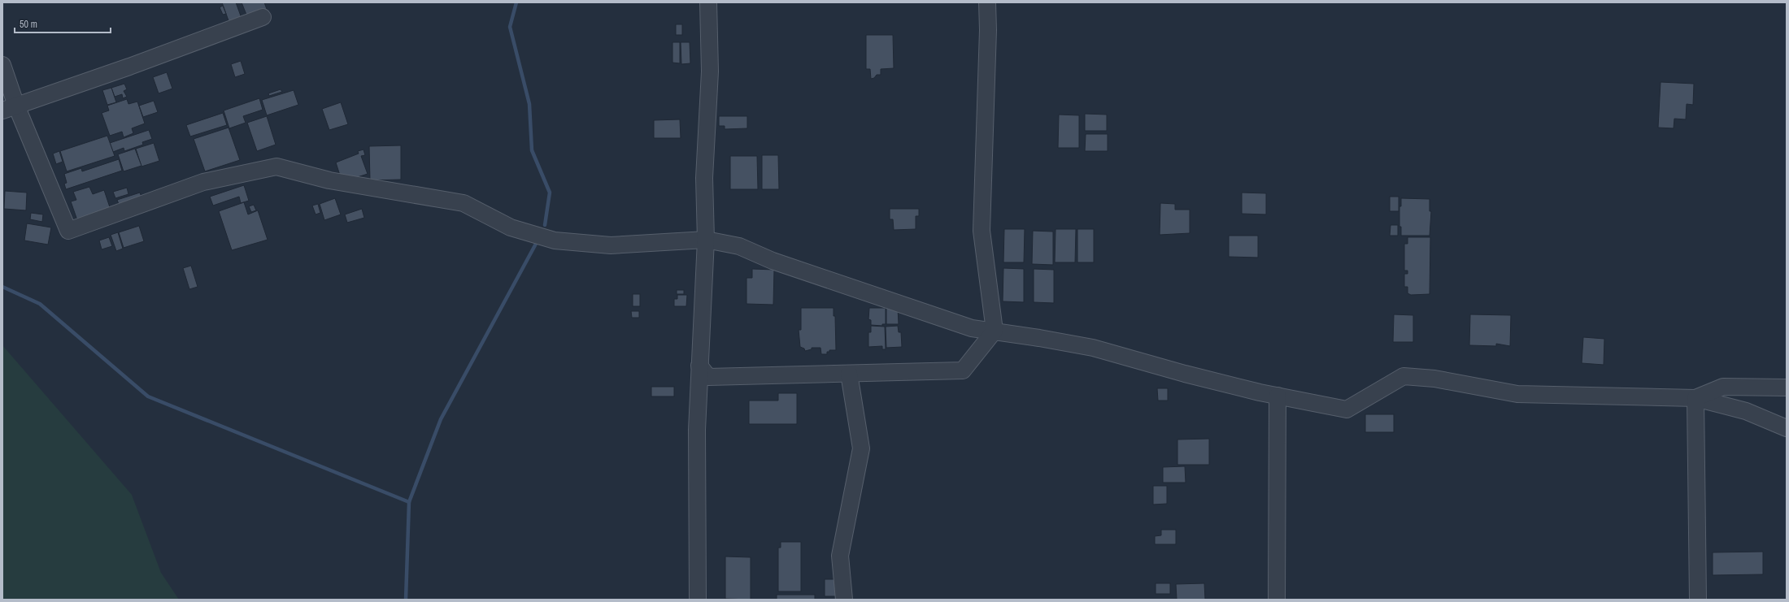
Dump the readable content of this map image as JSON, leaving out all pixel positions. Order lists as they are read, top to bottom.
{
  "scale_bar": "50 m"
}
